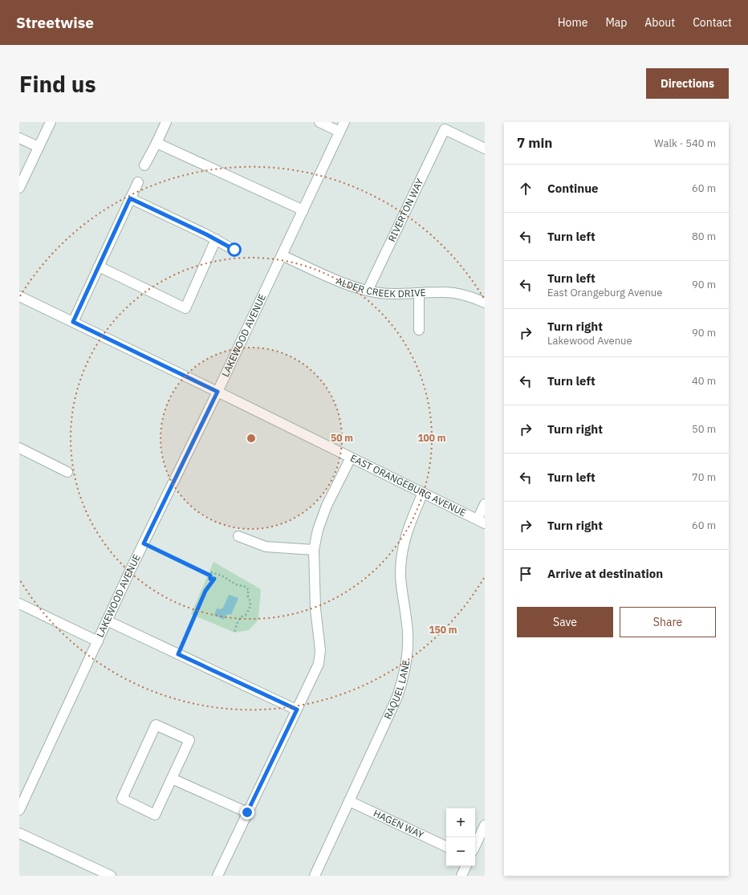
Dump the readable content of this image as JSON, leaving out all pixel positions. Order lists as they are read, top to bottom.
{
  "streets": {
    "street": [
      "RIVERTON WAY",
      "ALDER CREEK DRIVE",
      "LAKEWOOD AVENUE",
      "EAST ORANGEBURG AVENUE",
      "RAQUEL LANE",
      "HAGEN WAY"
    ]
  },
  "crossings": [
    ["RIVERTON WAY", "ALDER CREEK DRIVE"],
    ["ALDER CREEK DRIVE", "LAKEWOOD AVENUE"],
    ["LAKEWOOD AVENUE", "EAST ORANGEBURG AVENUE"],
    ["EAST ORANGEBURG AVENUE", "RAQUEL LANE"],
    ["RAQUEL LANE", "HAGEN WAY"]
  ],
  "page": {
    "header": "Streetwise",
    "nav": [
      "Home",
      "Map",
      "About",
      "Contact"
    ],
    "buttons": [
      "Directions",
      ["Save", "Share"]
    ],
    "title": "Find us",
    "heading": ["7 min", "Walk · 540 m"],
    "list": [
      ["Continue", "60 m"],
      ["Turn left", "80 m"],
      ["Turn left", "East Orangeburg Avenue", "90 m"],
      ["Turn right", "Lakewood Avenue", "90 m"],
      ["Turn left", "40 m"],
      ["Turn right", "50 m"],
      ["Turn left", "70 m"],
      ["Turn right", "60 m"],
      "Arrive at destination"
    ],
    "map_buttons": ["+", "−"]
  },
  "rings": ["50 m", "100 m", "150 m"]
}
